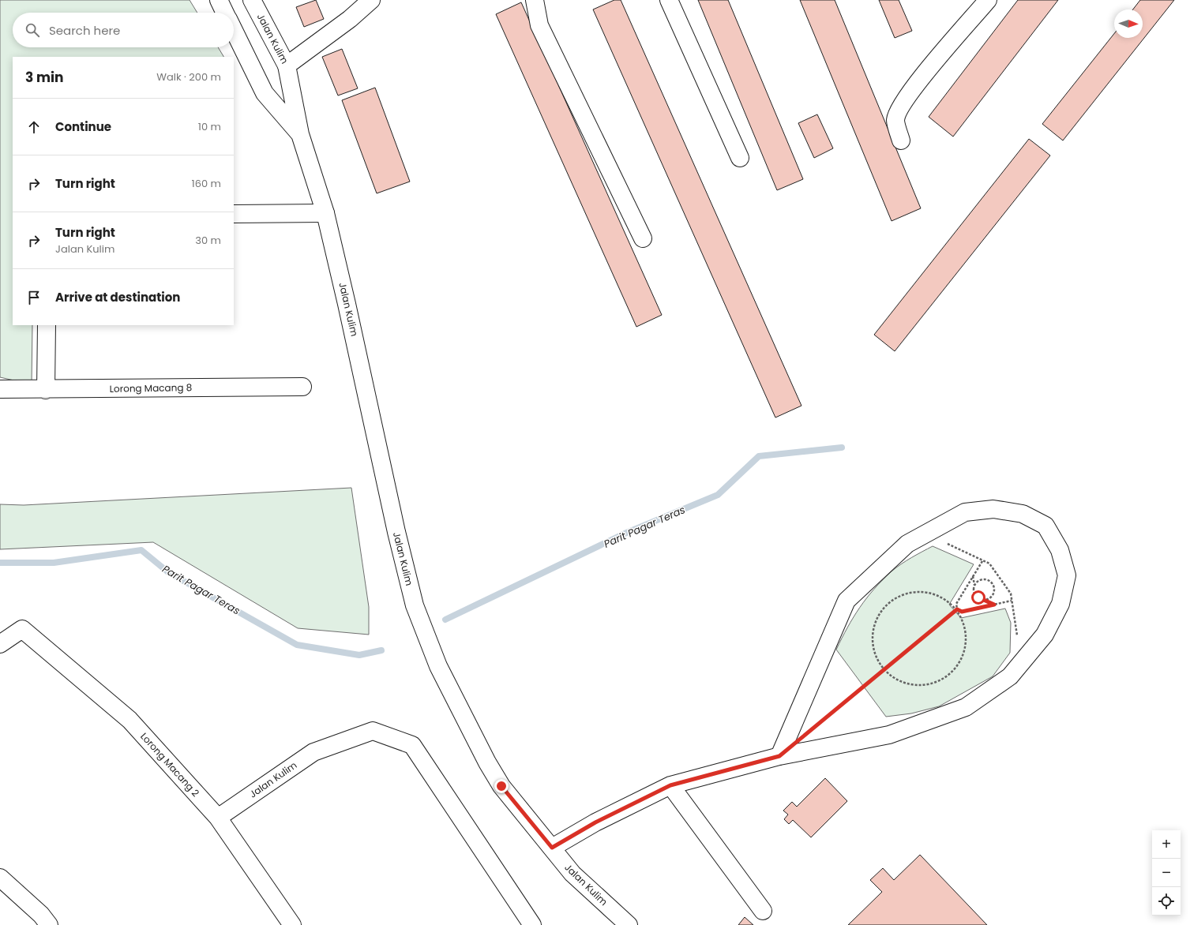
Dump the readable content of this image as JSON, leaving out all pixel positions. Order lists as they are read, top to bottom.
{
  "streets": {
    "street": ["Jalan Kulim", "Lorong Macang 8", "Lorong Macang 2"]
  },
  "crossings": [
    ["Jalan Kulim", "Lorong Macang 2"]
  ],
  "water": ["Parit Pagar Teras"],
  "north": "right",
  "page": {
    "search": "Search here",
    "heading": ["3 min", "Walk · 200 m"],
    "list": [
      ["Continue", "10 m"],
      ["Turn right", "160 m"],
      ["Turn right", "Jalan Kulim", "30 m"],
      "Arrive at destination"
    ],
    "map_buttons": ["+", "−"]
  }
}
